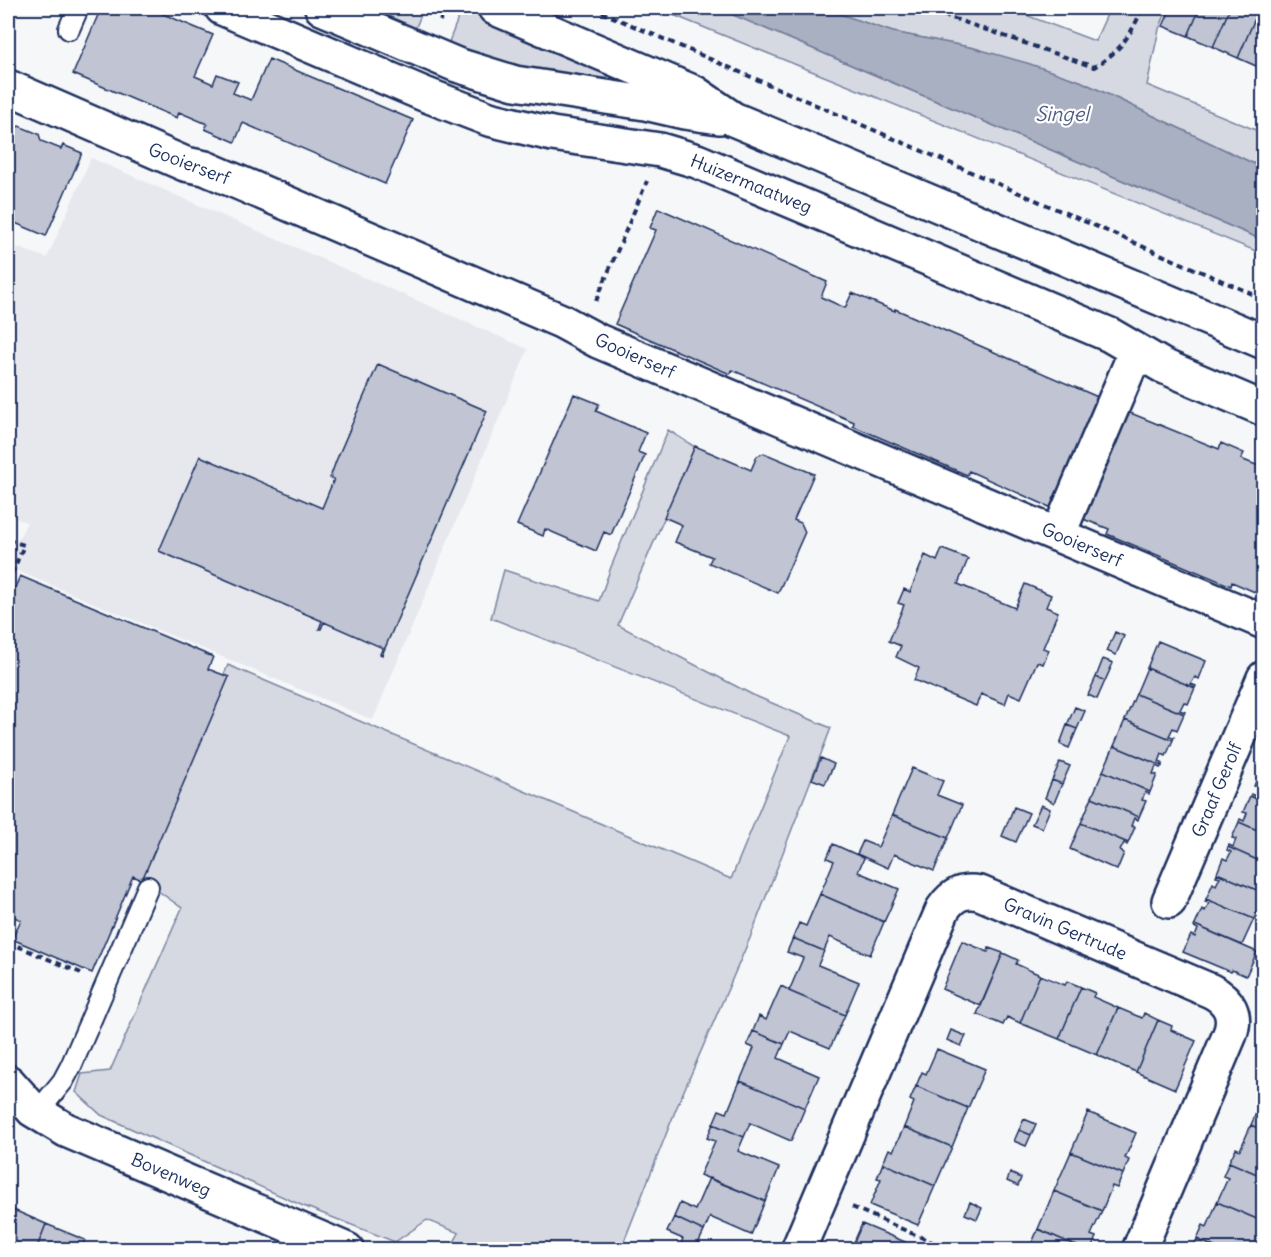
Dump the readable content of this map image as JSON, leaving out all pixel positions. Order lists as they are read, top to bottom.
{
  "streets": {
    "street": [
      "Gooierserf",
      "Huizermaatweg",
      "Graaf Gerolf",
      "Gravin Gertrude",
      "Bovenweg"
    ]
  },
  "water": ["Singel"]
}
